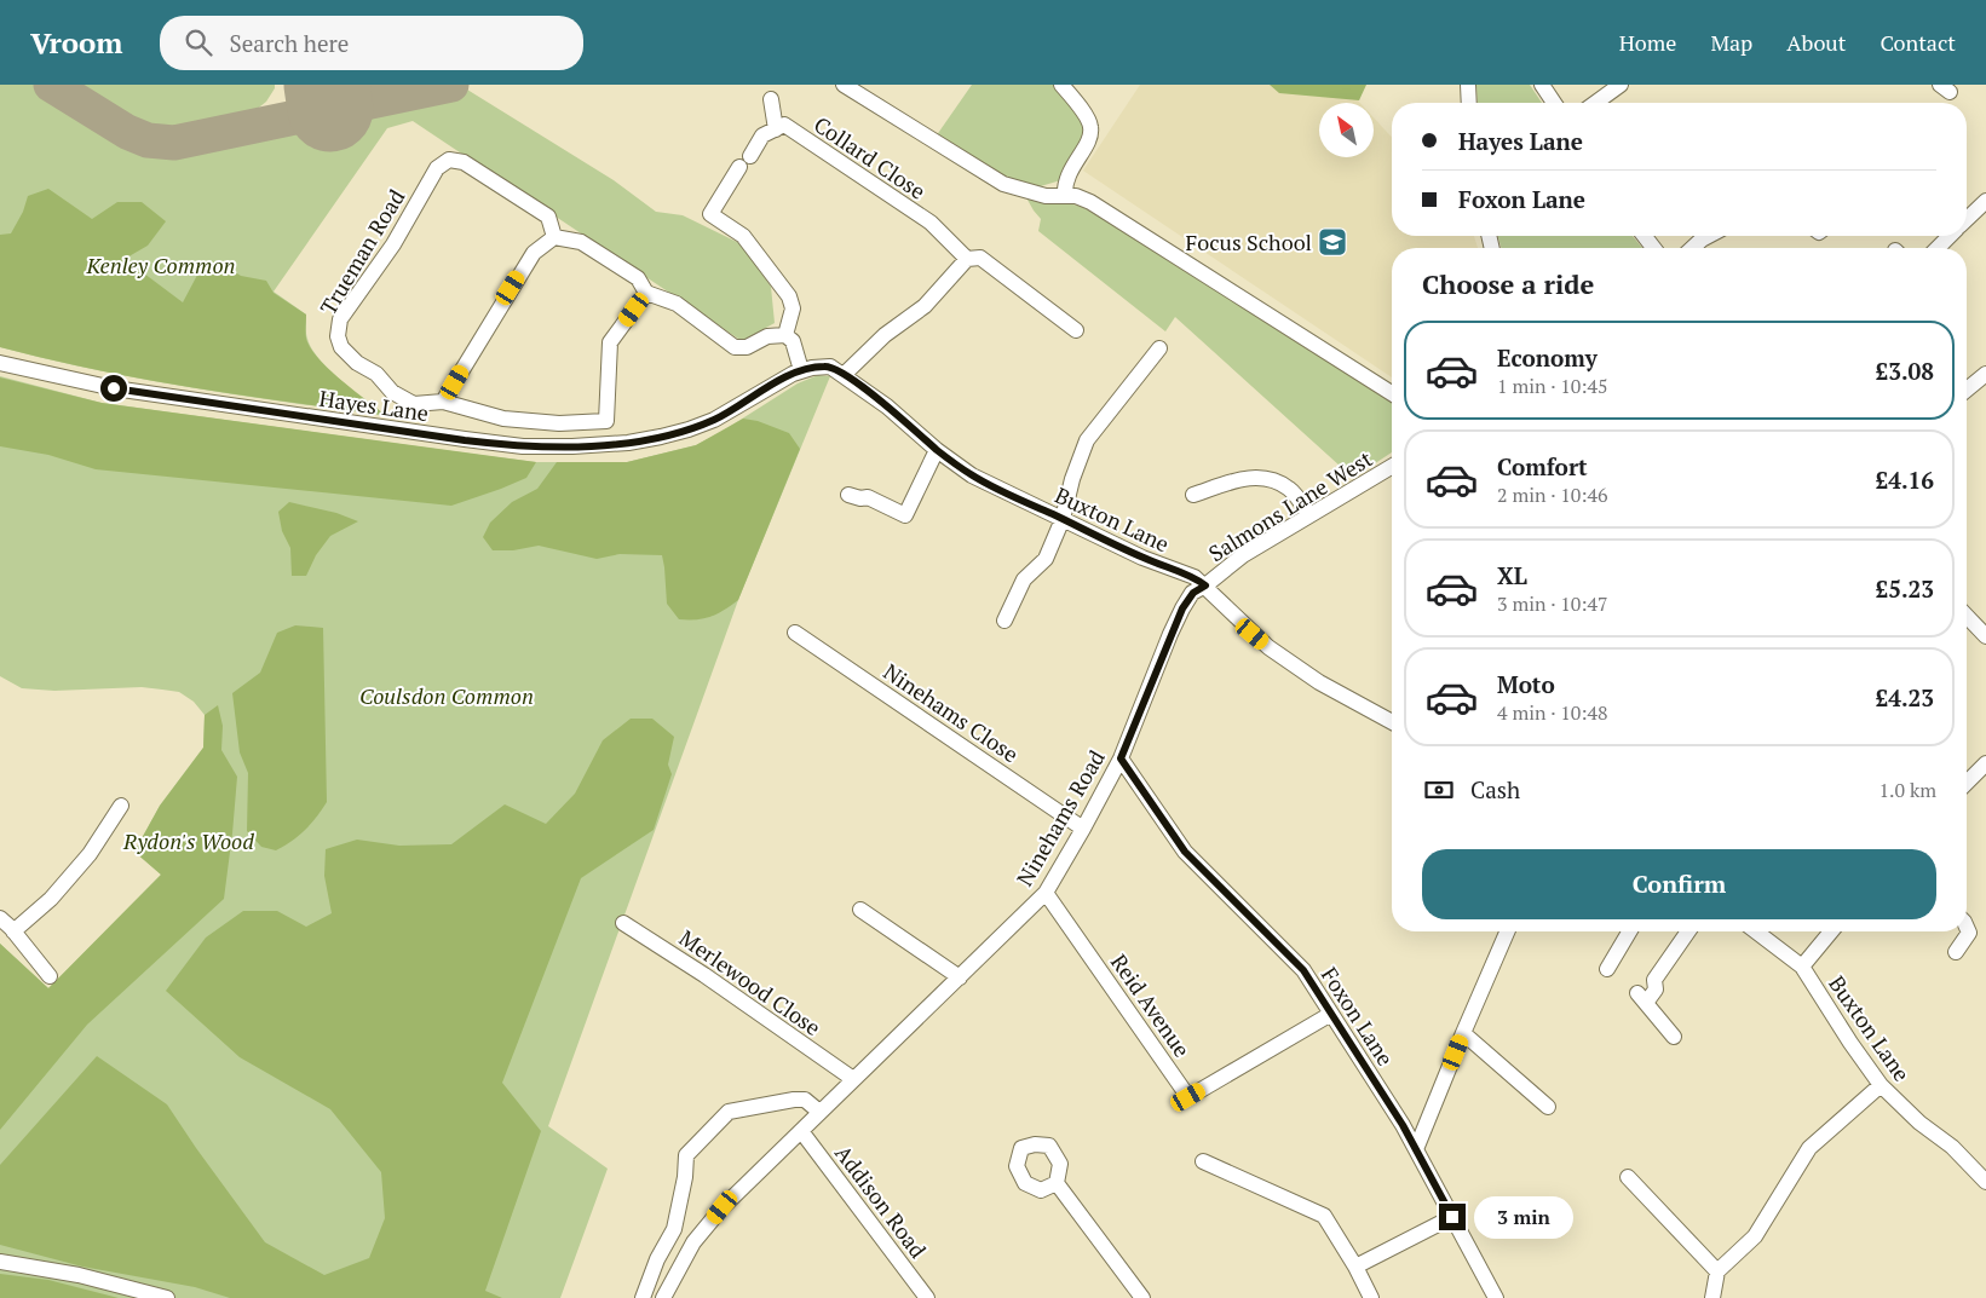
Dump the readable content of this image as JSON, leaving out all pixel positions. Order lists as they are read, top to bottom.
{
  "streets": {
    "street": [
      "Collard Close",
      "Trueman Road",
      "Hayes Lane",
      "Salmons Lane West",
      "Buxton Lane",
      "Ninehams Close",
      "Ninehams Road",
      "Merlewood Close",
      "Reid Avenue",
      "Foxon Lane",
      "Addison Road"
    ]
  },
  "crossings": [
    ["Hayes Lane", "Buxton Lane"],
    ["Salmons Lane West", "Buxton Lane"],
    ["Salmons Lane West", "Ninehams Road"],
    ["Buxton Lane", "Ninehams Road"],
    ["Ninehams Close", "Ninehams Road"],
    ["Ninehams Road", "Merlewood Close"],
    ["Ninehams Road", "Reid Avenue"],
    ["Ninehams Road", "Foxon Lane"],
    ["Ninehams Road", "Addison Road"],
    ["Reid Avenue", "Foxon Lane"]
  ],
  "parks": ["Kenley Common", "Coulsdon Common", "Rydon's Wood"],
  "places": {
    "school or university": ["Focus School"]
  },
  "north": "top left",
  "page": {
    "header": "Vroom",
    "search": "Search here",
    "nav": [
      "Home",
      "Map",
      "About",
      "Contact"
    ],
    "banner": ["Hayes Lane", "Foxon Lane"],
    "heading": "Choose a ride",
    "list": [
      {
        "name": "Economy",
        "note": "1 min · 10:45",
        "value": "£3.08"
      },
      {
        "name": "Comfort",
        "note": "2 min · 10:46",
        "value": "£4.16"
      },
      {
        "name": "XL",
        "note": "3 min · 10:47",
        "value": "£5.23"
      },
      {
        "name": "Moto",
        "note": "4 min · 10:48",
        "value": "£4.23"
      }
    ],
    "pay": ["Cash", "1.0 km"],
    "buttons": "Confirm",
    "bubble": "3 min"
  }
}
